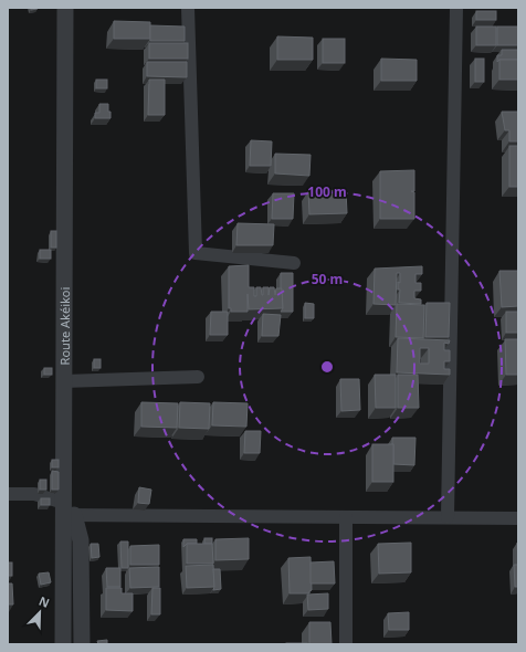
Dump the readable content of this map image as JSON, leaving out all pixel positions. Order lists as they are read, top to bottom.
{
  "streets": {
    "street": ["Route Akéikoi"]
  },
  "north": "top right",
  "rings": ["100 m", "50 m"]
}
